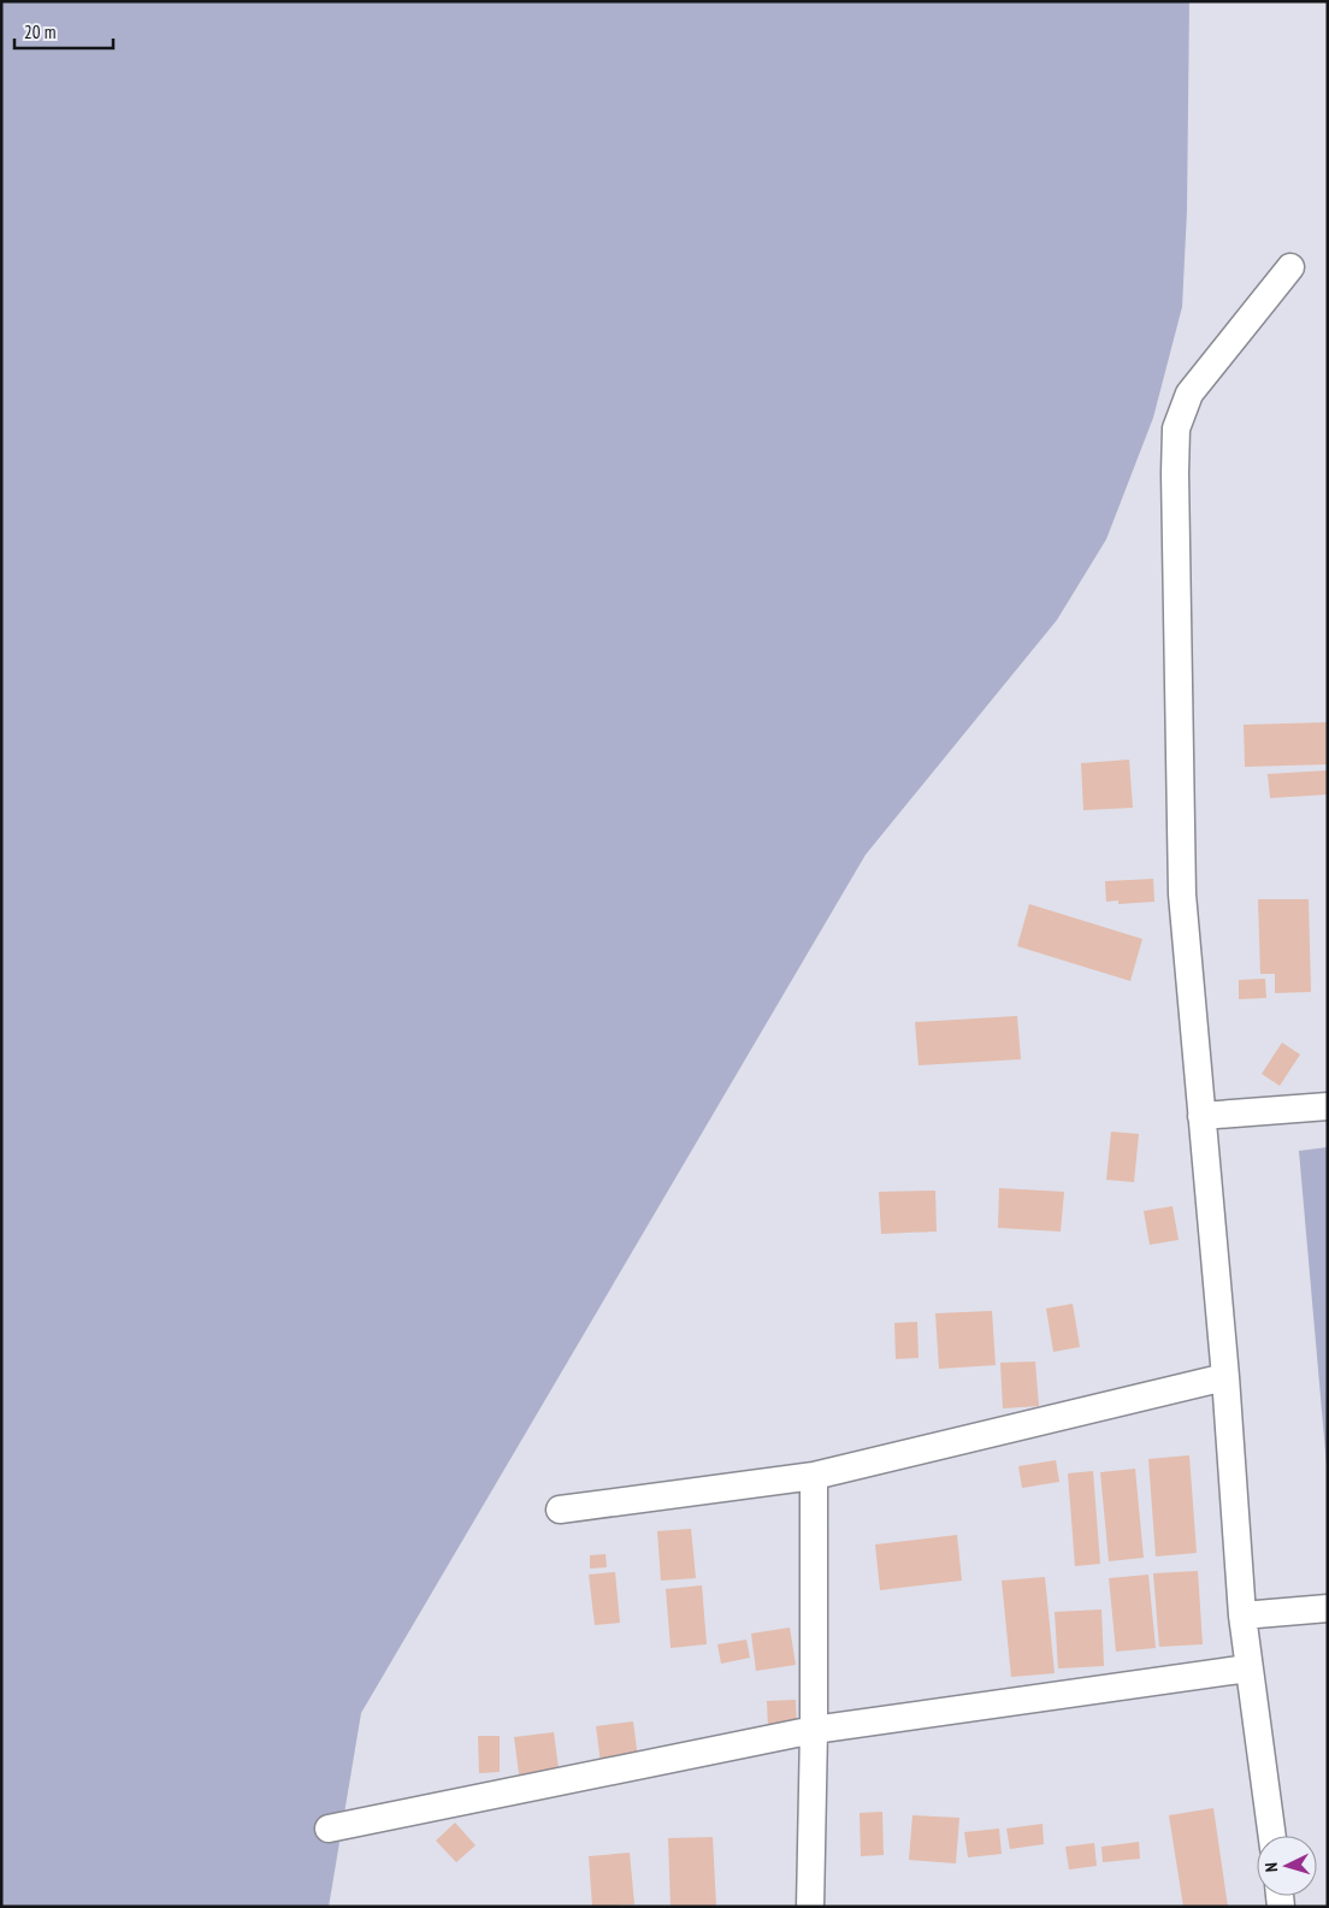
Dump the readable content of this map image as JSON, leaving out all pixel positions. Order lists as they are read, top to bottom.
{
  "scale_bar": "20 m",
  "north": "left"
}
